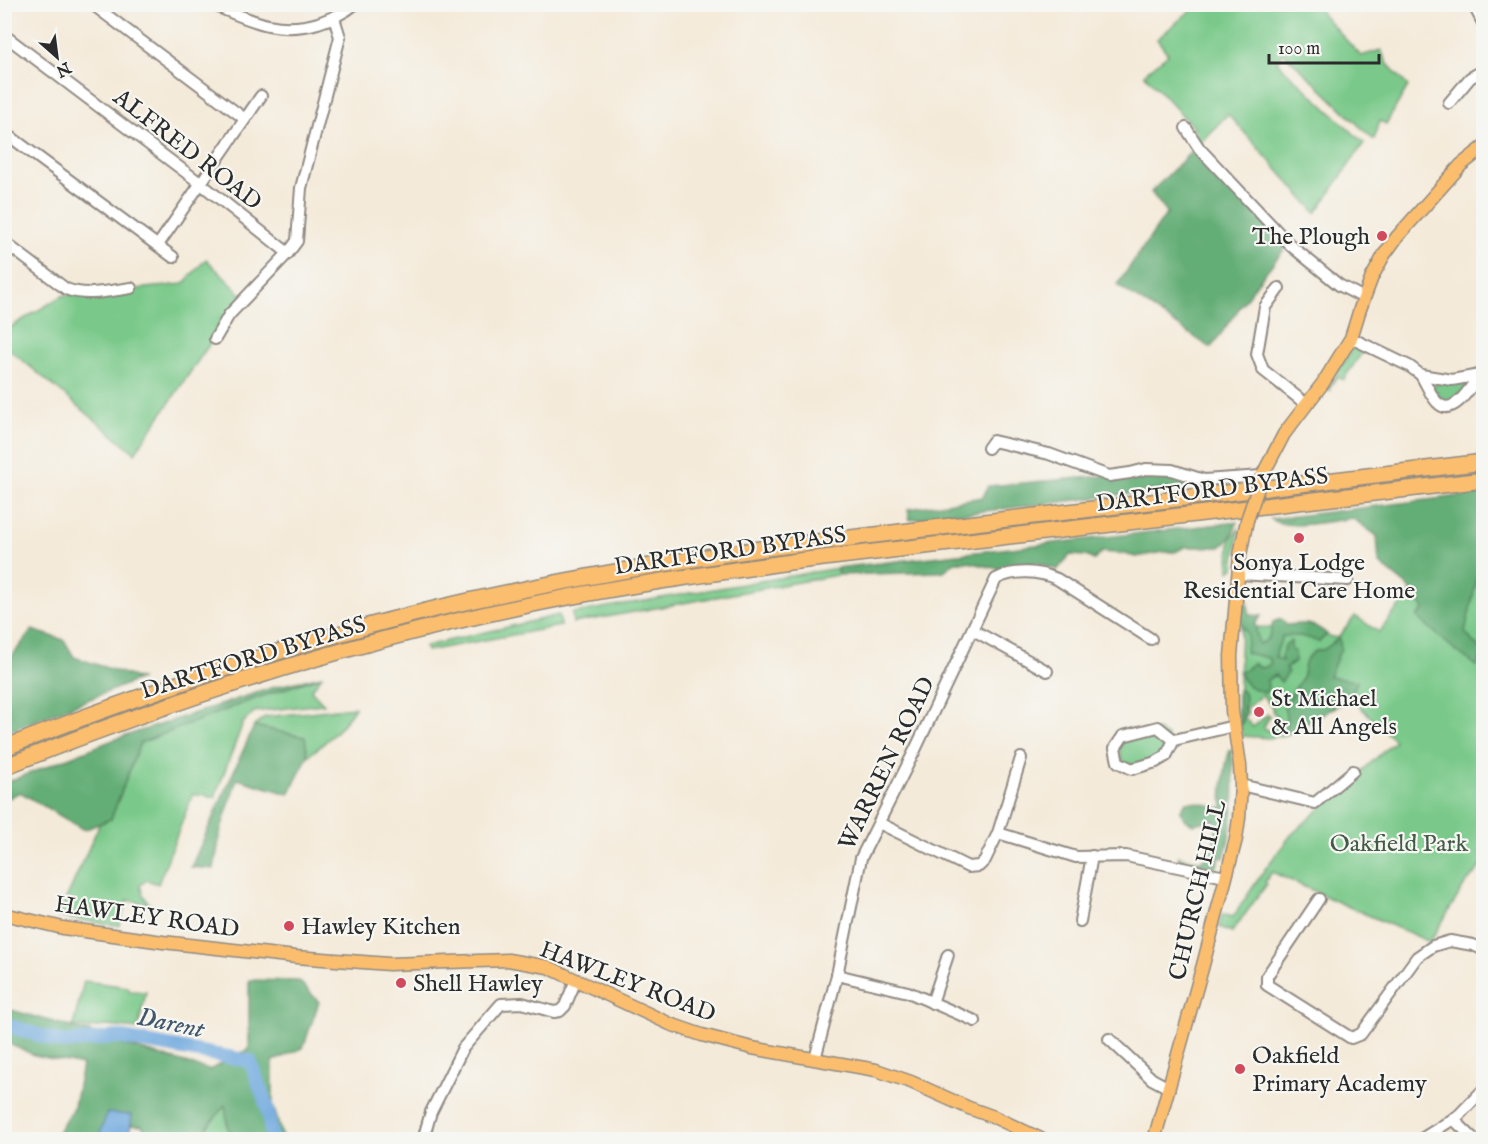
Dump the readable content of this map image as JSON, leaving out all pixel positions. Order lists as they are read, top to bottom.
{
  "streets": {
    "highway": ["DARTFORD BYPASS"],
    "main road": ["CHURCH HILL", "HAWLEY ROAD"],
    "street": ["ALFRED ROAD", "WARREN ROAD"]
  },
  "crossings": [
    ["WARREN ROAD", "HAWLEY ROAD"]
  ],
  "water": ["Darent"],
  "parks": ["Oakfield Park"],
  "places": [
    "The Plough",
    "Sonya Lodge Residential Care Home",
    "St Michael & All Angels",
    "Hawley Kitchen",
    "Shell Hawley",
    "Oakfield Primary Academy"
  ],
  "scale_bar": "100 m",
  "north": "bottom right"
}
